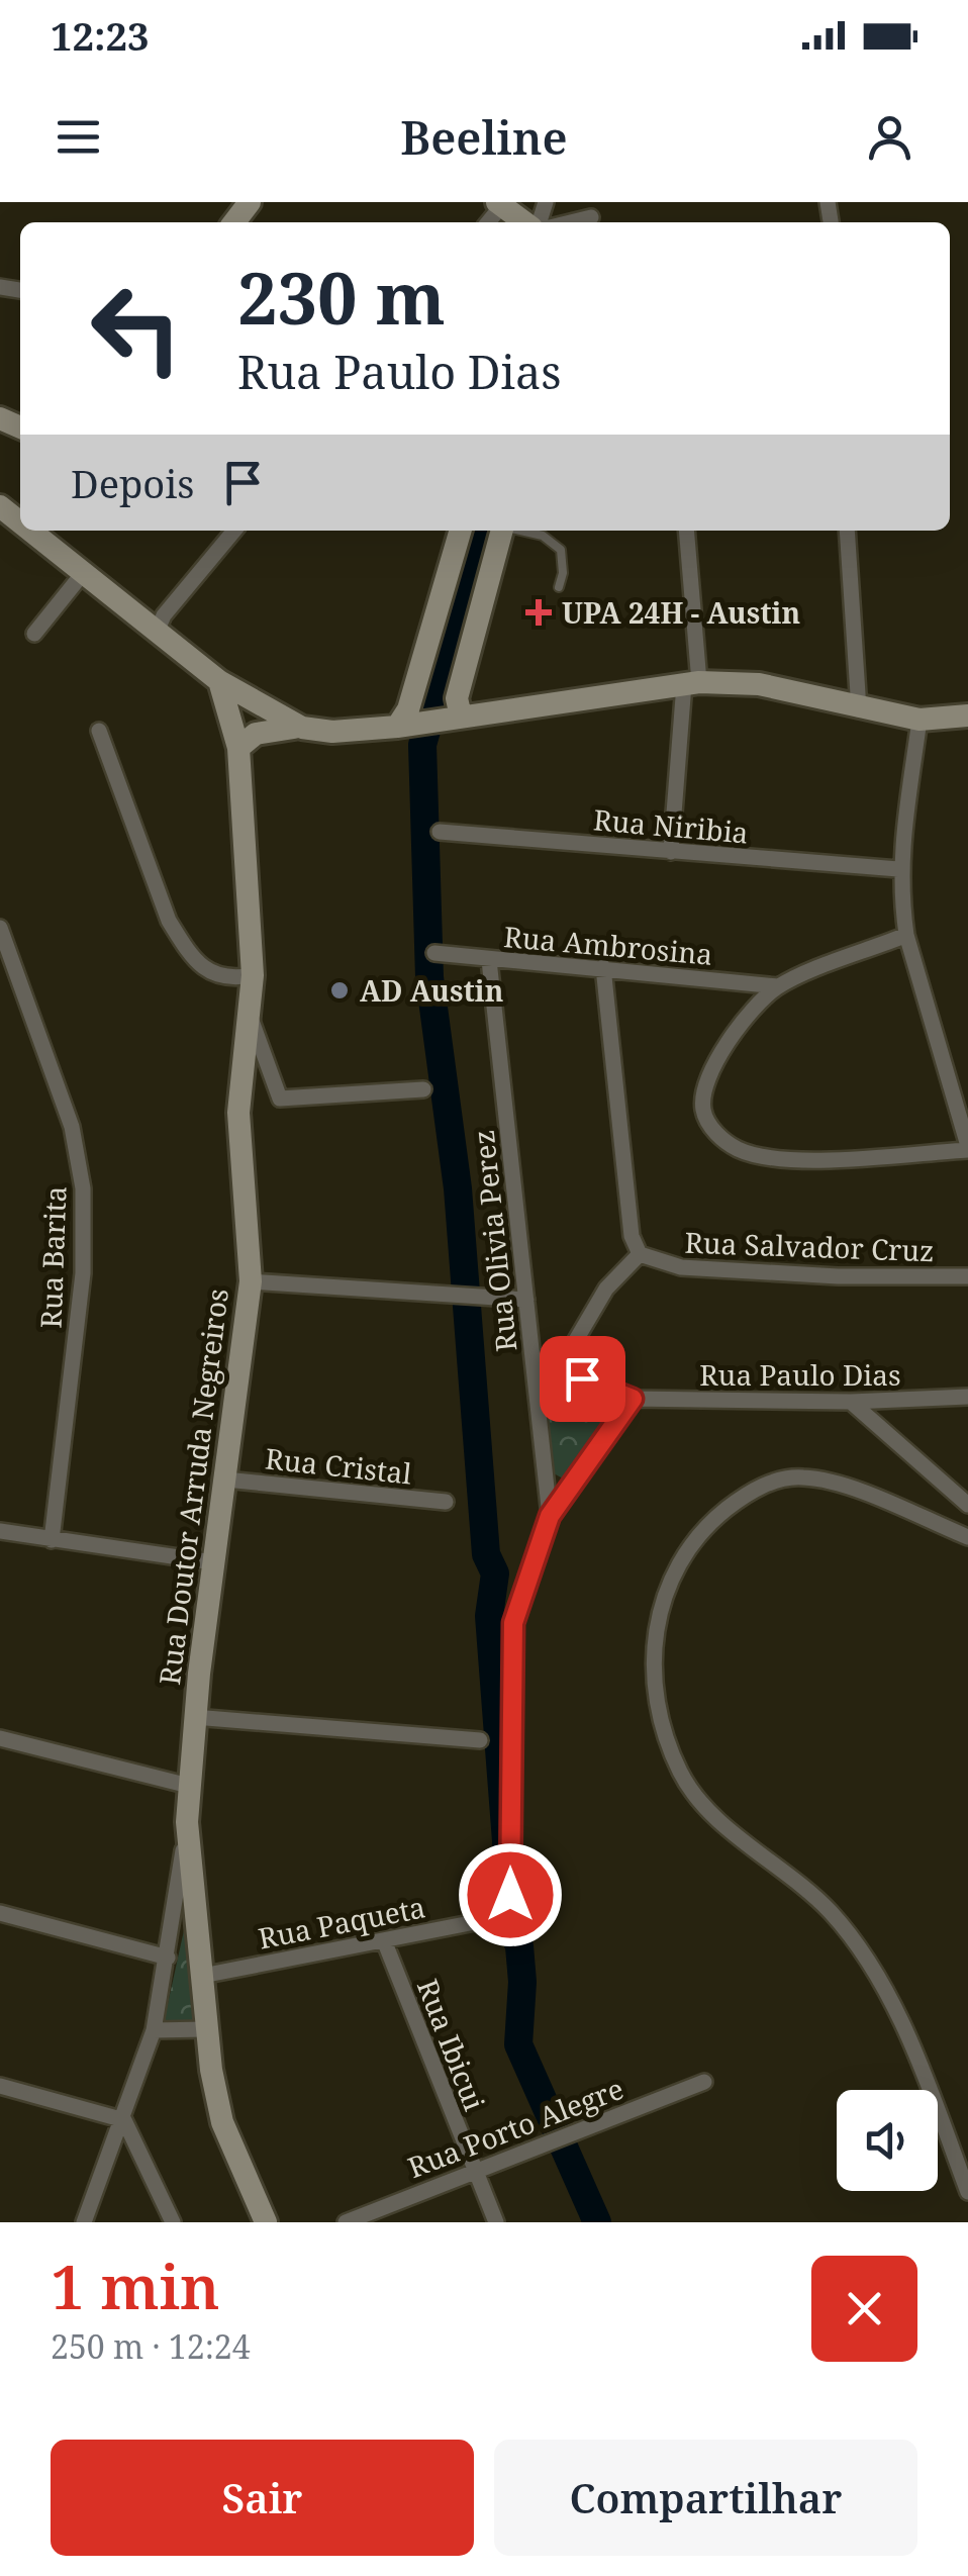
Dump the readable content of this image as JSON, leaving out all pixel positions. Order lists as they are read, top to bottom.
{
  "streets": {
    "street": [
      "Rua Niribia",
      "Rua Ambrosina",
      "Rua Olivia Perez",
      "Rua Salvador Cruz",
      "Rua Barita",
      "Rua Paulo Dias",
      "Rua Cristal",
      "Rua Doutor Arruda Negreiros",
      "Rua Paqueta",
      "Rua Ibicui",
      "Rua Porto Alegre"
    ]
  },
  "crossings": [
    ["Rua Ambrosina", "Rua Olivia Perez"],
    ["Rua Olivia Perez", "Rua Paulo Dias"],
    ["Rua Olivia Perez", "Rua Paqueta"],
    ["Rua Cristal", "Rua Doutor Arruda Negreiros"],
    ["Rua Doutor Arruda Negreiros", "Rua Paqueta"],
    ["Rua Paqueta", "Rua Ibicui"],
    ["Rua Ibicui", "Rua Porto Alegre"]
  ],
  "places": {
    "health": ["UPA 24H - Austin"],
    "other": ["AD Austin"]
  },
  "page": {
    "status": "12:23",
    "header": "Beeline",
    "turn": ["230 m", "Rua Paulo Dias"],
    "then": "Depois",
    "heading": ["1 min", "250 m · 12:24"],
    "buttons": ["Sair", "Compartilhar"]
  }
}
